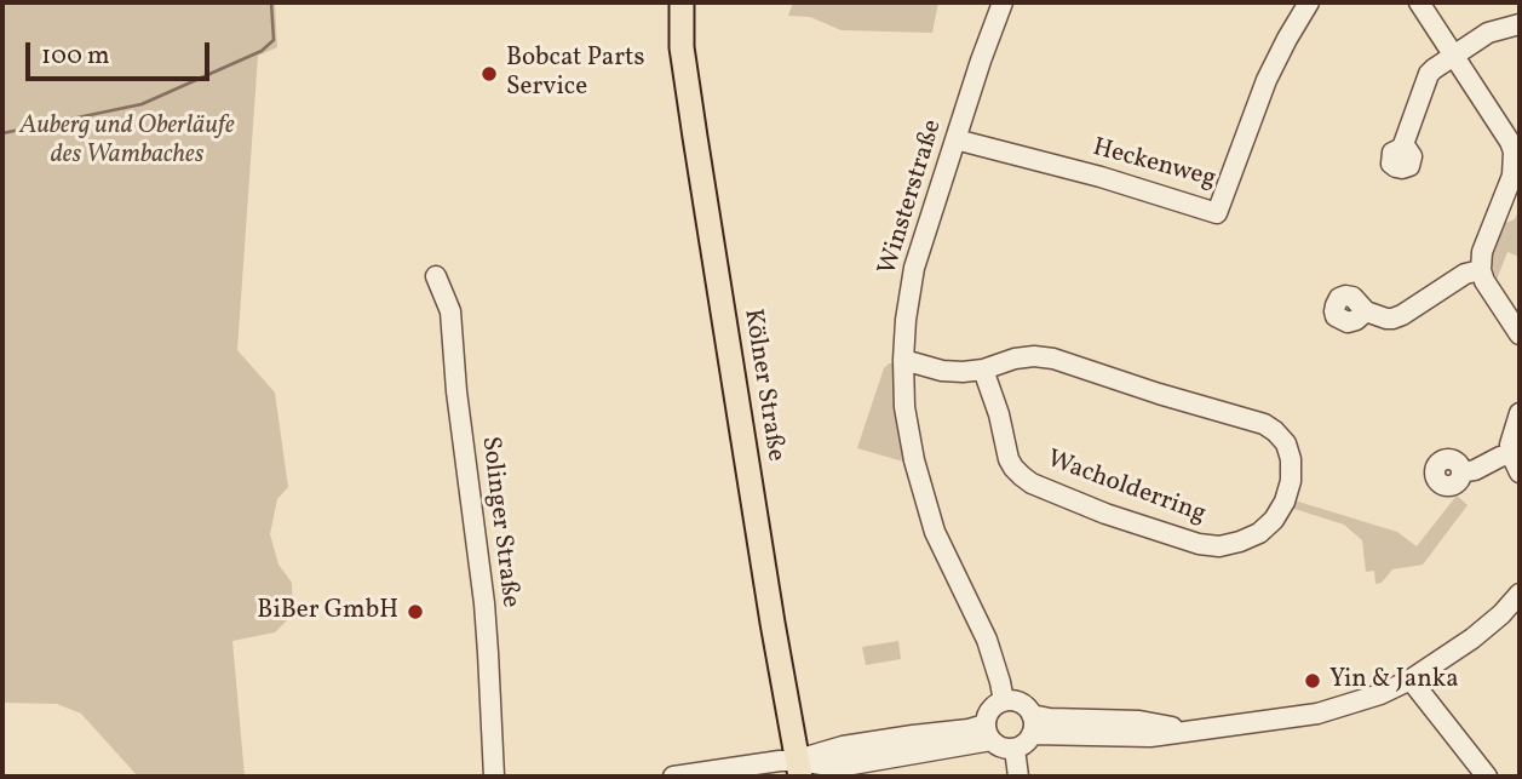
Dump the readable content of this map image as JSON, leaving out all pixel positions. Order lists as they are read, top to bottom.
{
  "streets": {
    "main road": ["Kölner Straße"],
    "street": [
      "Heckenweg",
      "Winsterstraße",
      "Wacholderring",
      "Solinger Straße"
    ]
  },
  "crossings": [
    ["Heckenweg", "Winsterstraße"],
    ["Winsterstraße", "Wacholderring"]
  ],
  "parks": ["Auberg und Oberläufe des Wambaches"],
  "places": ["Bobcat Parts Service", "BiBer GmbH", "Yin & Janka"],
  "scale_bar": "100 m"
}
